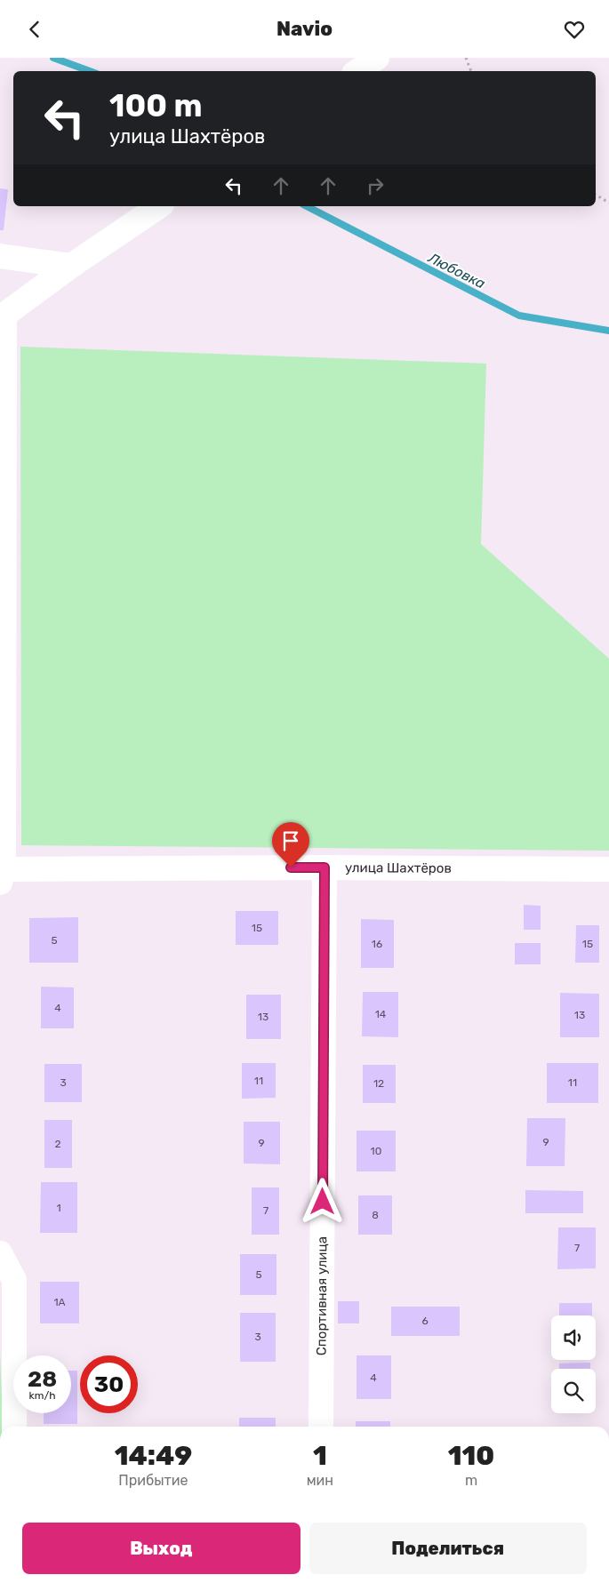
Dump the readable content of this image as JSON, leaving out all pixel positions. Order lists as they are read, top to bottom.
{
  "streets": {
    "street": ["улица Шахтёров", "Спортивная улица"]
  },
  "crossings": [
    ["улица Шахтёров", "Спортивная улица"]
  ],
  "water": ["Любовка"],
  "house_numbers": [
    "15",
    "5",
    "16",
    "15",
    "4",
    "14",
    "13",
    "13",
    "11",
    "3",
    "11",
    "12",
    "9",
    "9",
    "2",
    "10",
    "1",
    "7",
    "8",
    "7",
    "5",
    "1А",
    "6",
    "3",
    "4"
  ],
  "page": {
    "header": "Navio",
    "turn": ["100 m", "улица Шахтёров"],
    "speed": "28 km/h",
    "limit": "30",
    "eta": [
      "14:49",
      "Прибытие",
      "1",
      "мин",
      "110",
      "m"
    ],
    "buttons": ["Выход", "Поделиться"]
  }
}
